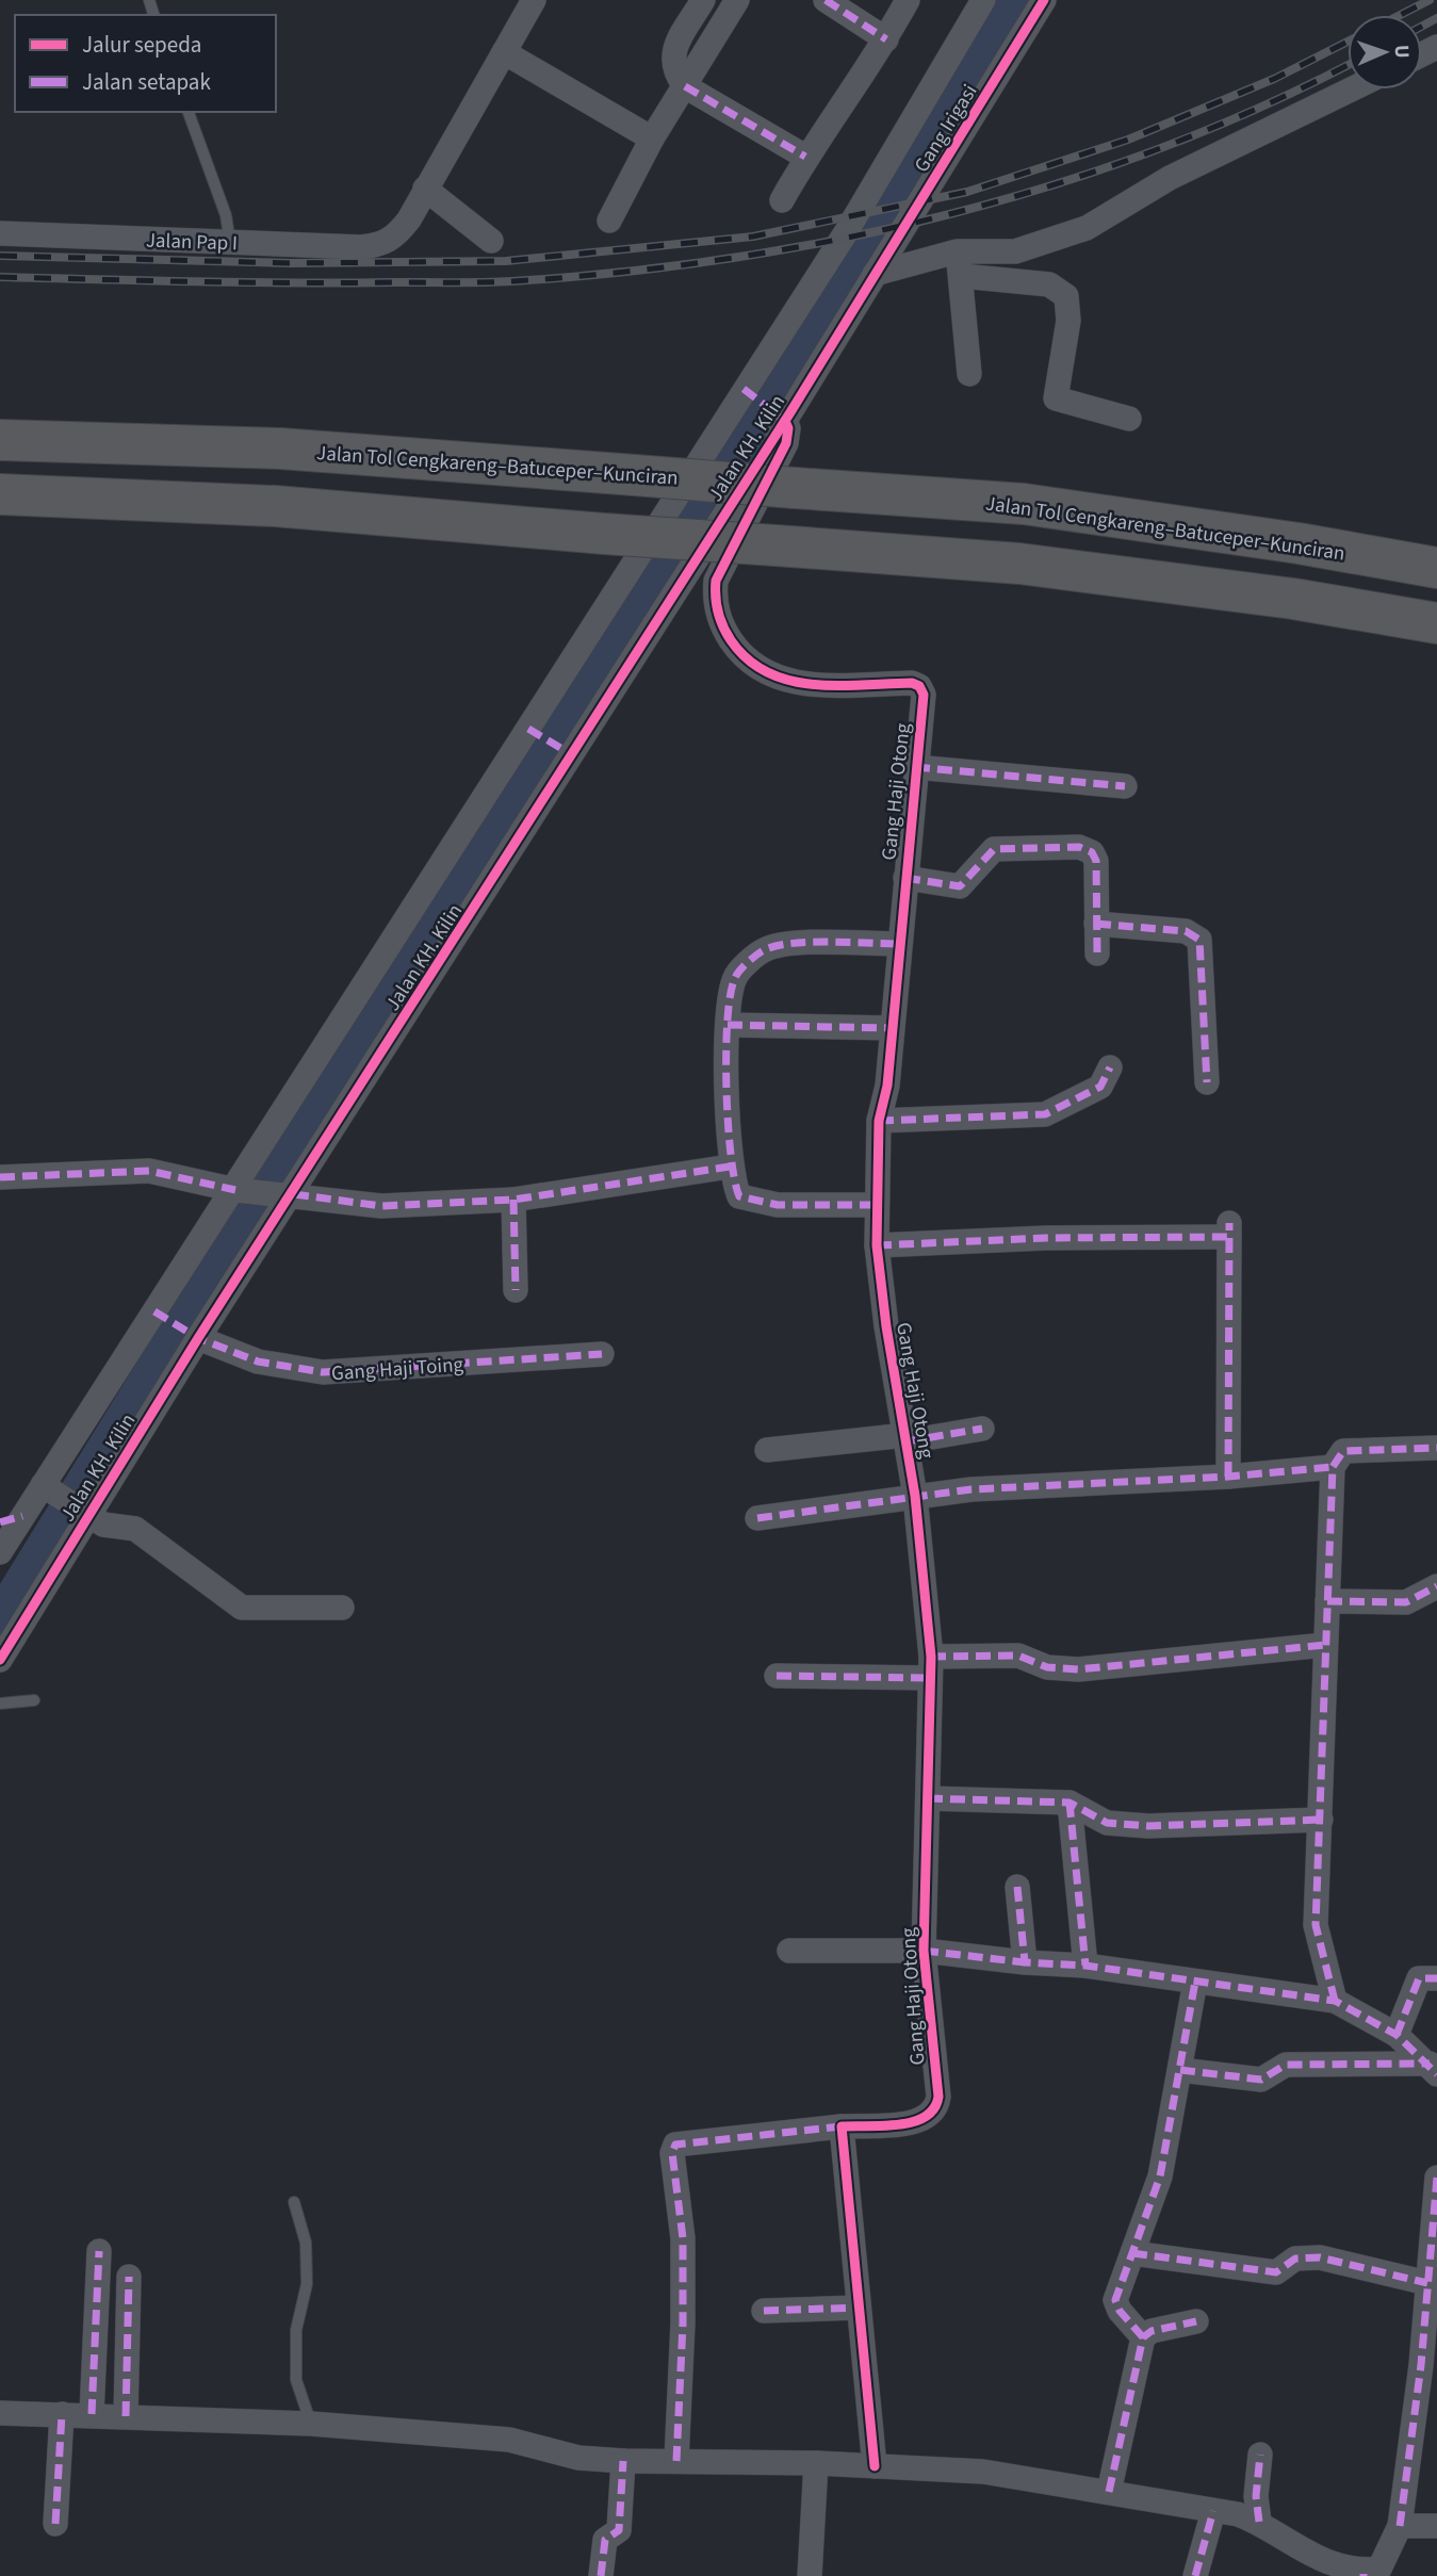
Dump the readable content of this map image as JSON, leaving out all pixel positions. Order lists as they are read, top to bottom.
{
  "streets": {
    "highway": ["Jalan Tol Cengkareng–Batuceper–Kunciran"],
    "street": [
      "Gang Irigasi",
      "Jalan Pap I",
      "Jalan KH. Kilin",
      "Gang Haji Otong",
      "Gang Haji Toing"
    ]
  },
  "crossings": [
    ["Gang Irigasi", "Jalan KH. Kilin"],
    ["Jalan KH. Kilin", "Gang Haji Otong"],
    ["Jalan KH. Kilin", "Gang Haji Toing"]
  ],
  "legend": ["Jalur sepeda", "Jalan setapak"],
  "north": "right"
}
